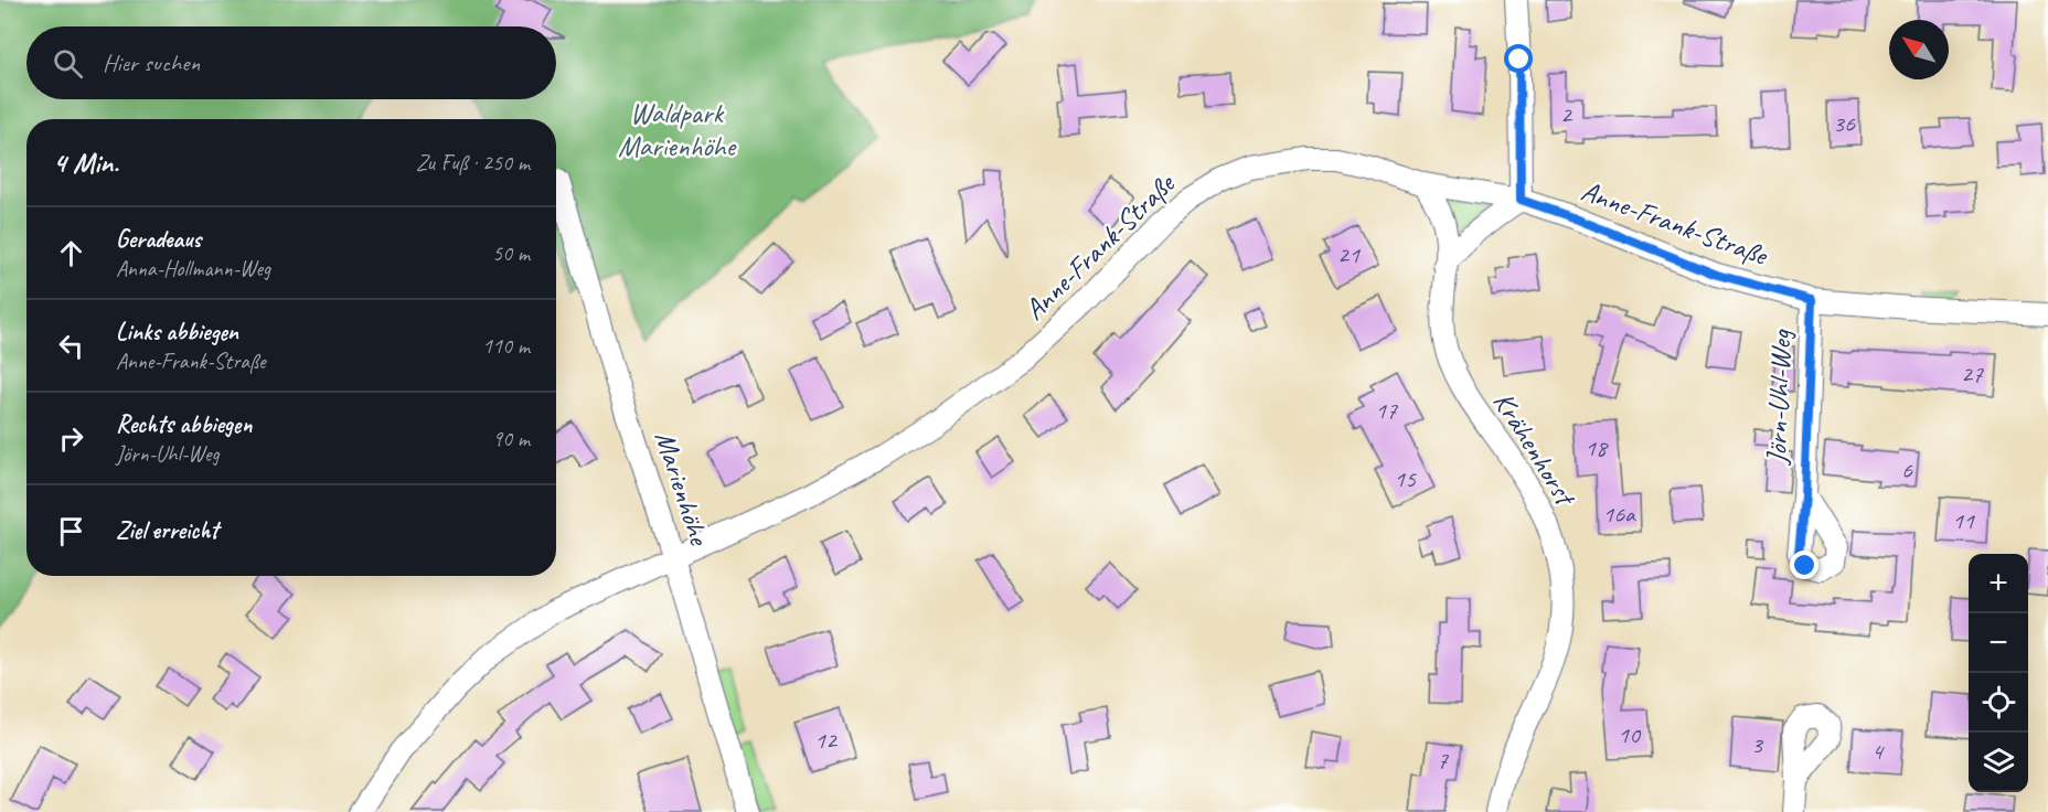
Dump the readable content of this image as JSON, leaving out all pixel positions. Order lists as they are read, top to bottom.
{
  "streets": {
    "street": [
      "Anne-Frank-Straße",
      "Jörn-Uhl-Weg",
      "Krähenhorst",
      "Marienhöhe"
    ]
  },
  "crossings": [
    ["Anne-Frank-Straße", "Jörn-Uhl-Weg"],
    ["Anne-Frank-Straße", "Krähenhorst"],
    ["Anne-Frank-Straße", "Marienhöhe"]
  ],
  "parks": ["Waldpark Marienhöhe"],
  "house_numbers": [
    "2",
    "36",
    "21",
    "27",
    "17",
    "18",
    "6",
    "15",
    "16a",
    "11",
    "10",
    "12",
    "3",
    "4",
    "7"
  ],
  "north": "top left",
  "page": {
    "search": "Hier suchen",
    "heading": ["4 Min.", "Zu Fuß · 250 m"],
    "list": [
      ["Geradeaus", "Anna-Hollmann-Weg", "50 m"],
      ["Links abbiegen", "Anne-Frank-Straße", "110 m"],
      ["Rechts abbiegen", "Jörn-Uhl-Weg", "90 m"],
      "Ziel erreicht"
    ],
    "map_buttons": ["+", "−"]
  }
}
